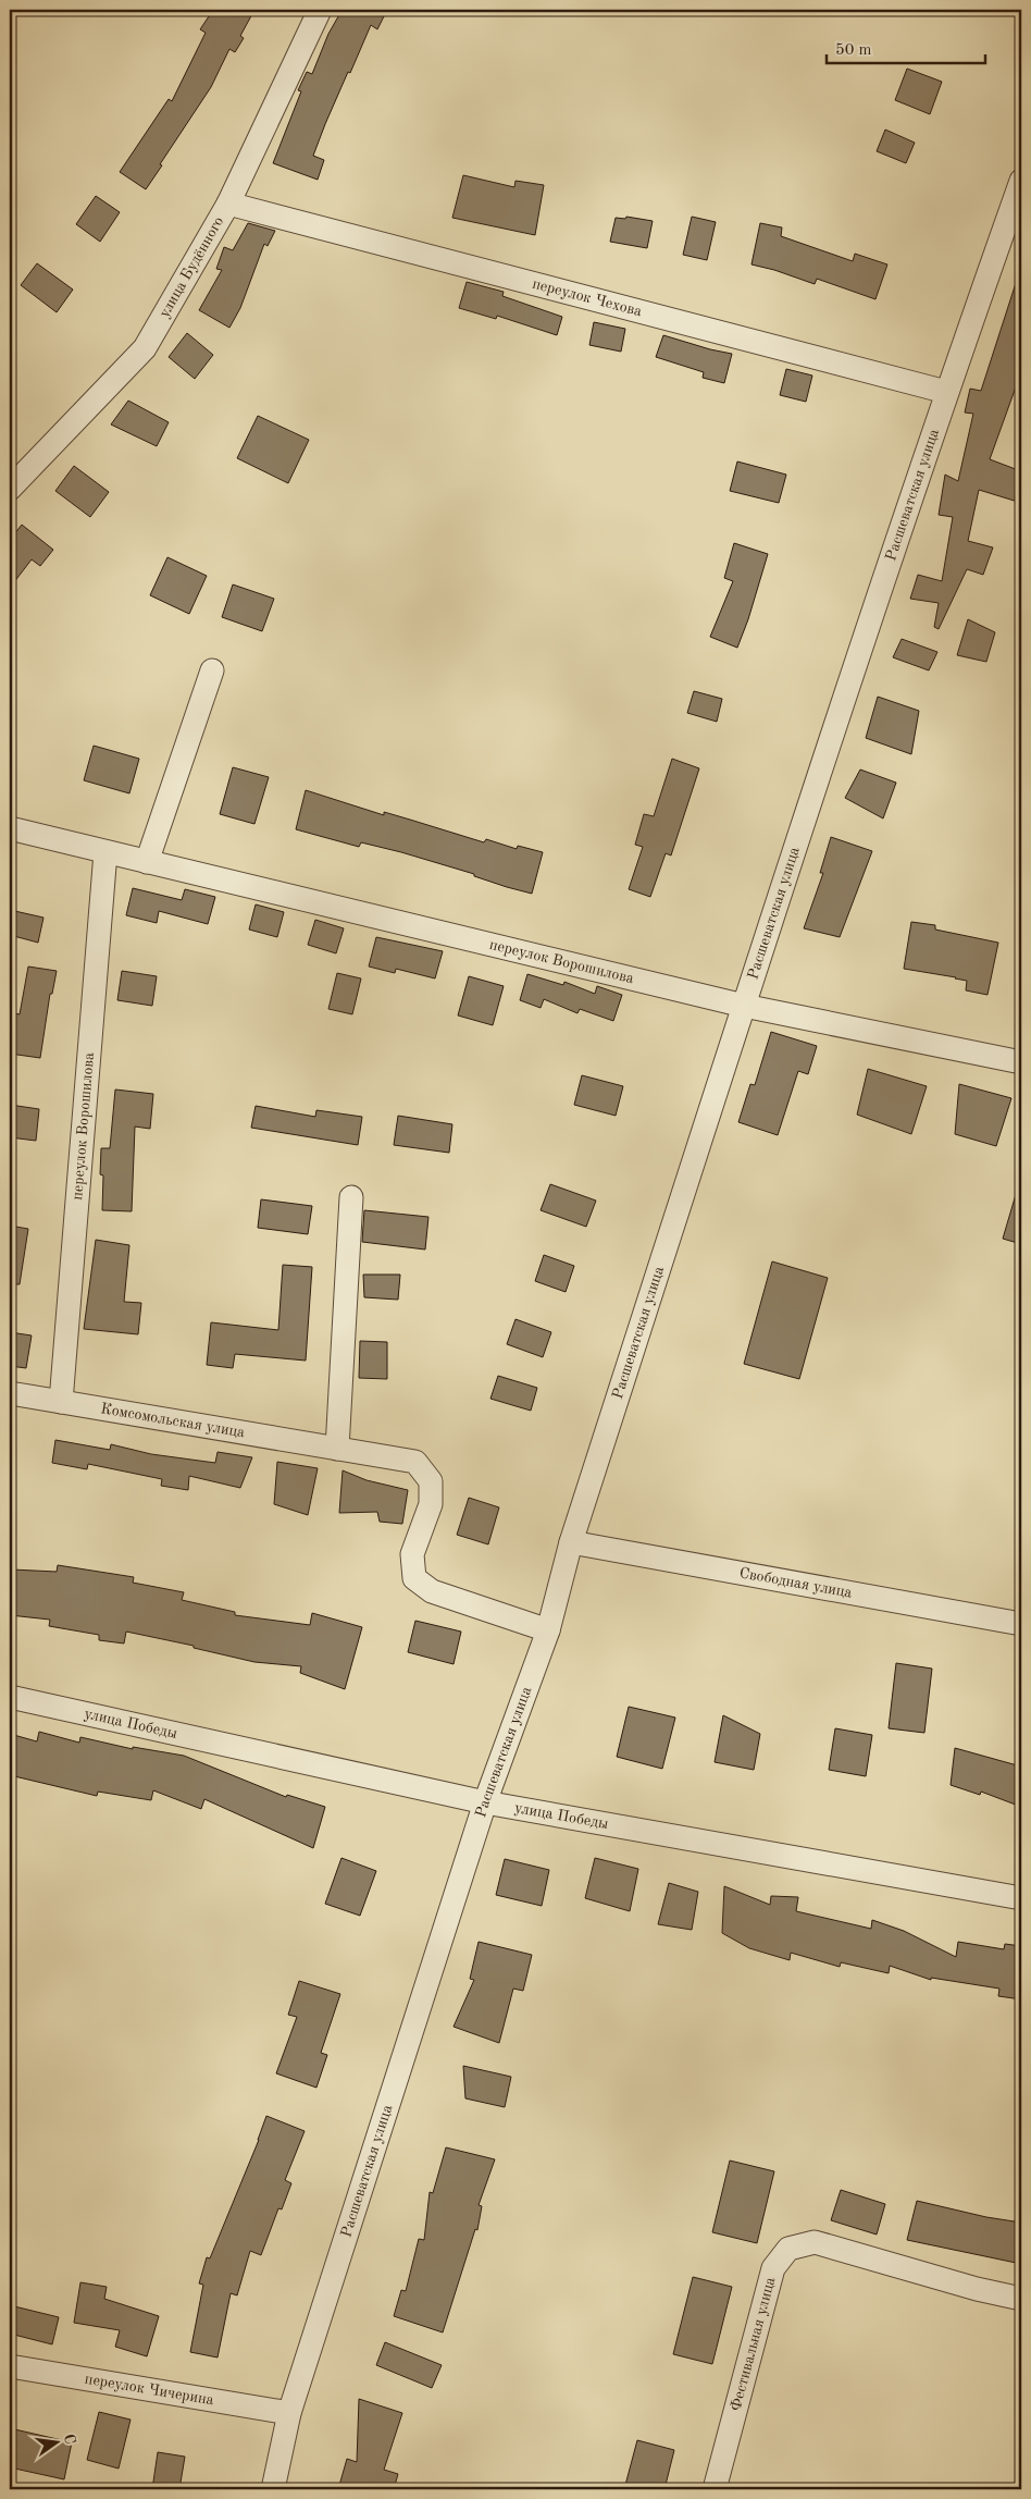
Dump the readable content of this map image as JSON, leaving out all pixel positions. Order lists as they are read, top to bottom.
{
  "streets": {
    "street": [
      "улица Будённого",
      "переулок Чехова",
      "Расшеватская улица",
      "переулок Ворошилова",
      "Комсомольская улица",
      "Свободная улица",
      "улица Победы",
      "Фестивальная улица",
      "переулок Чичерина"
    ]
  },
  "crossings": [
    ["улица Будённого", "переулок Чехова"],
    ["переулок Чехова", "Расшеватская улица"],
    ["Расшеватская улица", "переулок Ворошилова"],
    ["Расшеватская улица", "Комсомольская улица"],
    ["Расшеватская улица", "Свободная улица"],
    ["Расшеватская улица", "улица Победы"],
    ["Расшеватская улица", "переулок Чичерина"],
    ["переулок Ворошилова", "Комсомольская улица"]
  ],
  "scale_bar": "50 m",
  "north": "right"
}
